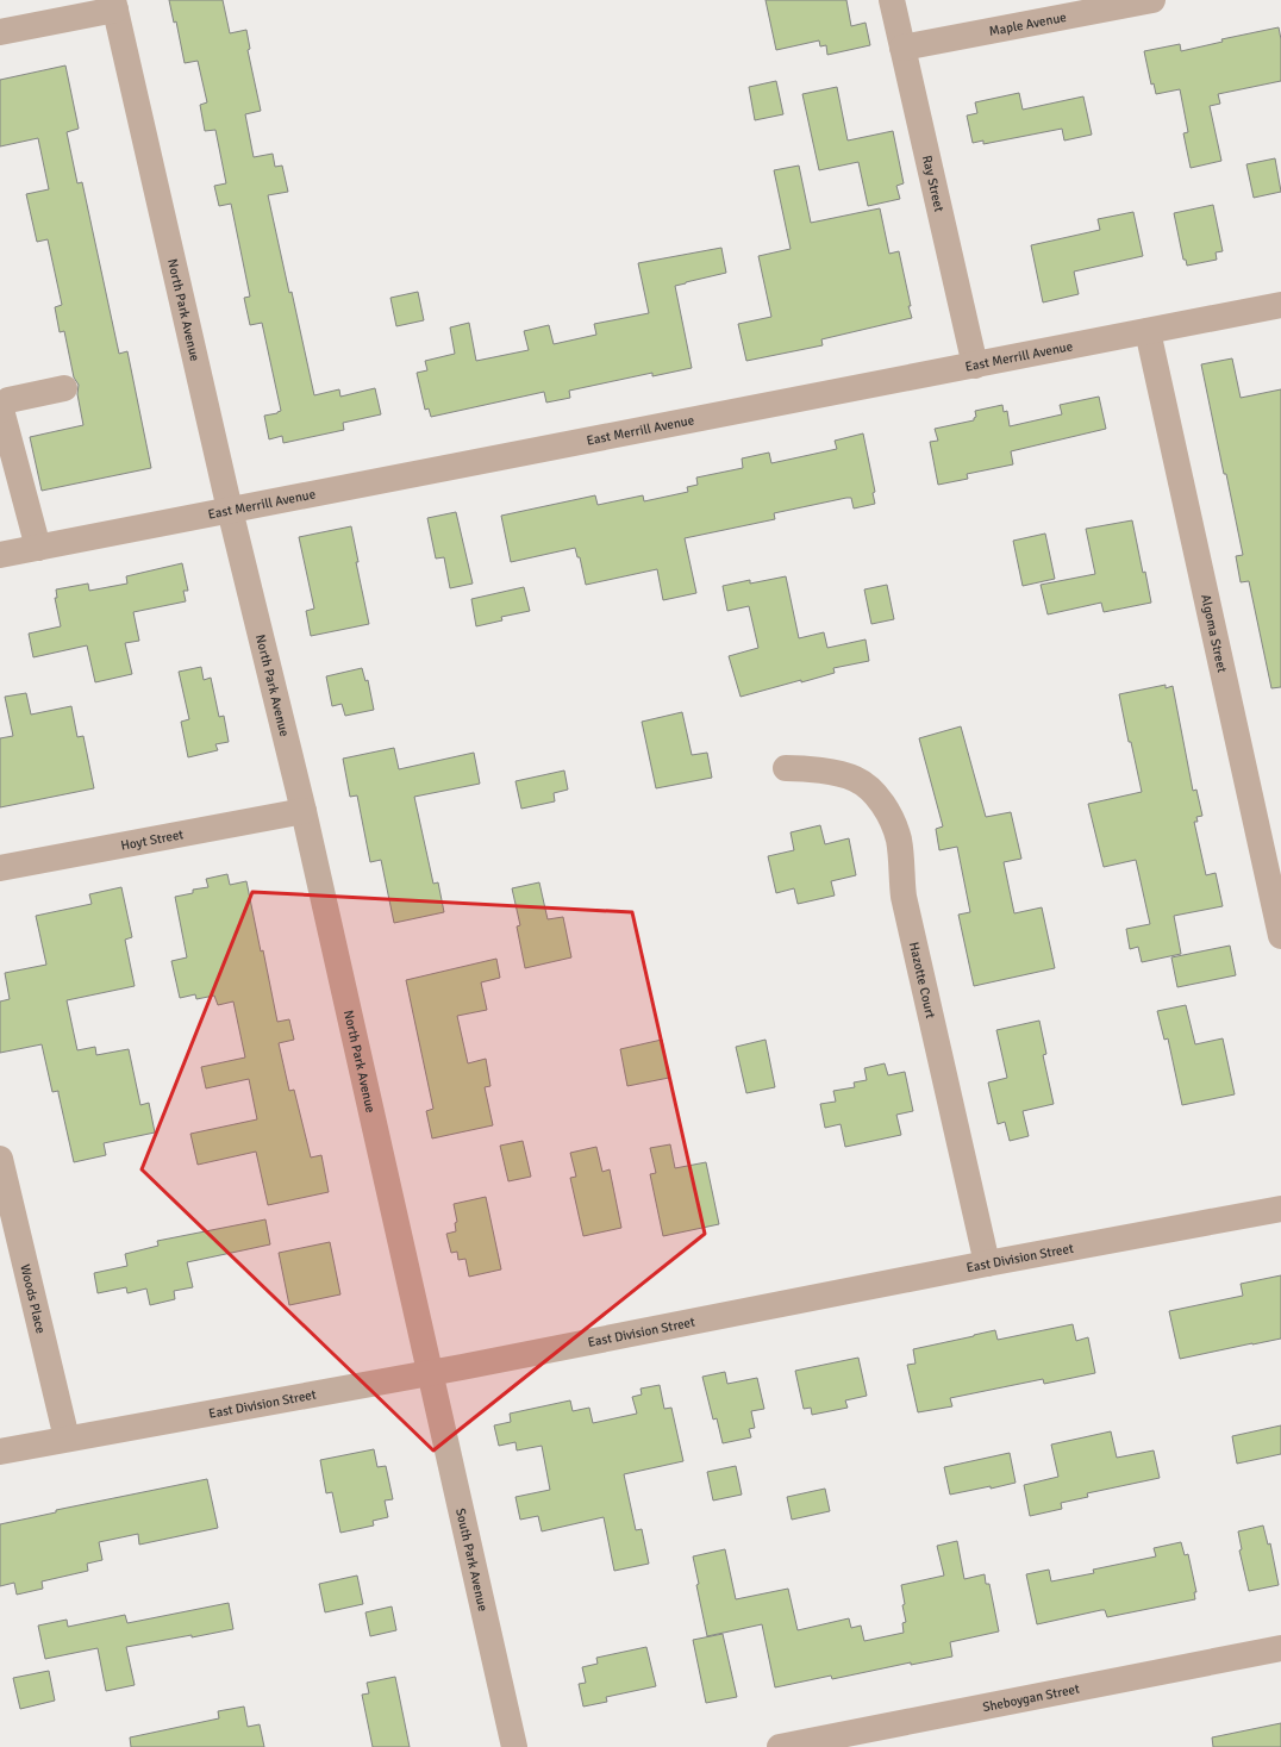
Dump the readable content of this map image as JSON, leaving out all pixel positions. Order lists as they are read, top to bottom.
{
  "streets": {
    "street": [
      "Maple Avenue",
      "Ray Street",
      "North Park Avenue",
      "East Merrill Avenue",
      "Algoma Street",
      "Hoyt Street",
      "Hazotte Court",
      "East Division Street",
      "Woods Place",
      "South Park Avenue",
      "Sheboygan Street"
    ]
  },
  "crossings": [
    ["Maple Avenue", "Ray Street"],
    ["Ray Street", "East Merrill Avenue"],
    ["North Park Avenue", "East Merrill Avenue"],
    ["North Park Avenue", "Hoyt Street"],
    ["North Park Avenue", "East Division Street"],
    ["North Park Avenue", "South Park Avenue"],
    ["East Merrill Avenue", "Algoma Street"],
    ["Hazotte Court", "East Division Street"],
    ["East Division Street", "Woods Place"],
    ["East Division Street", "South Park Avenue"]
  ]
}
